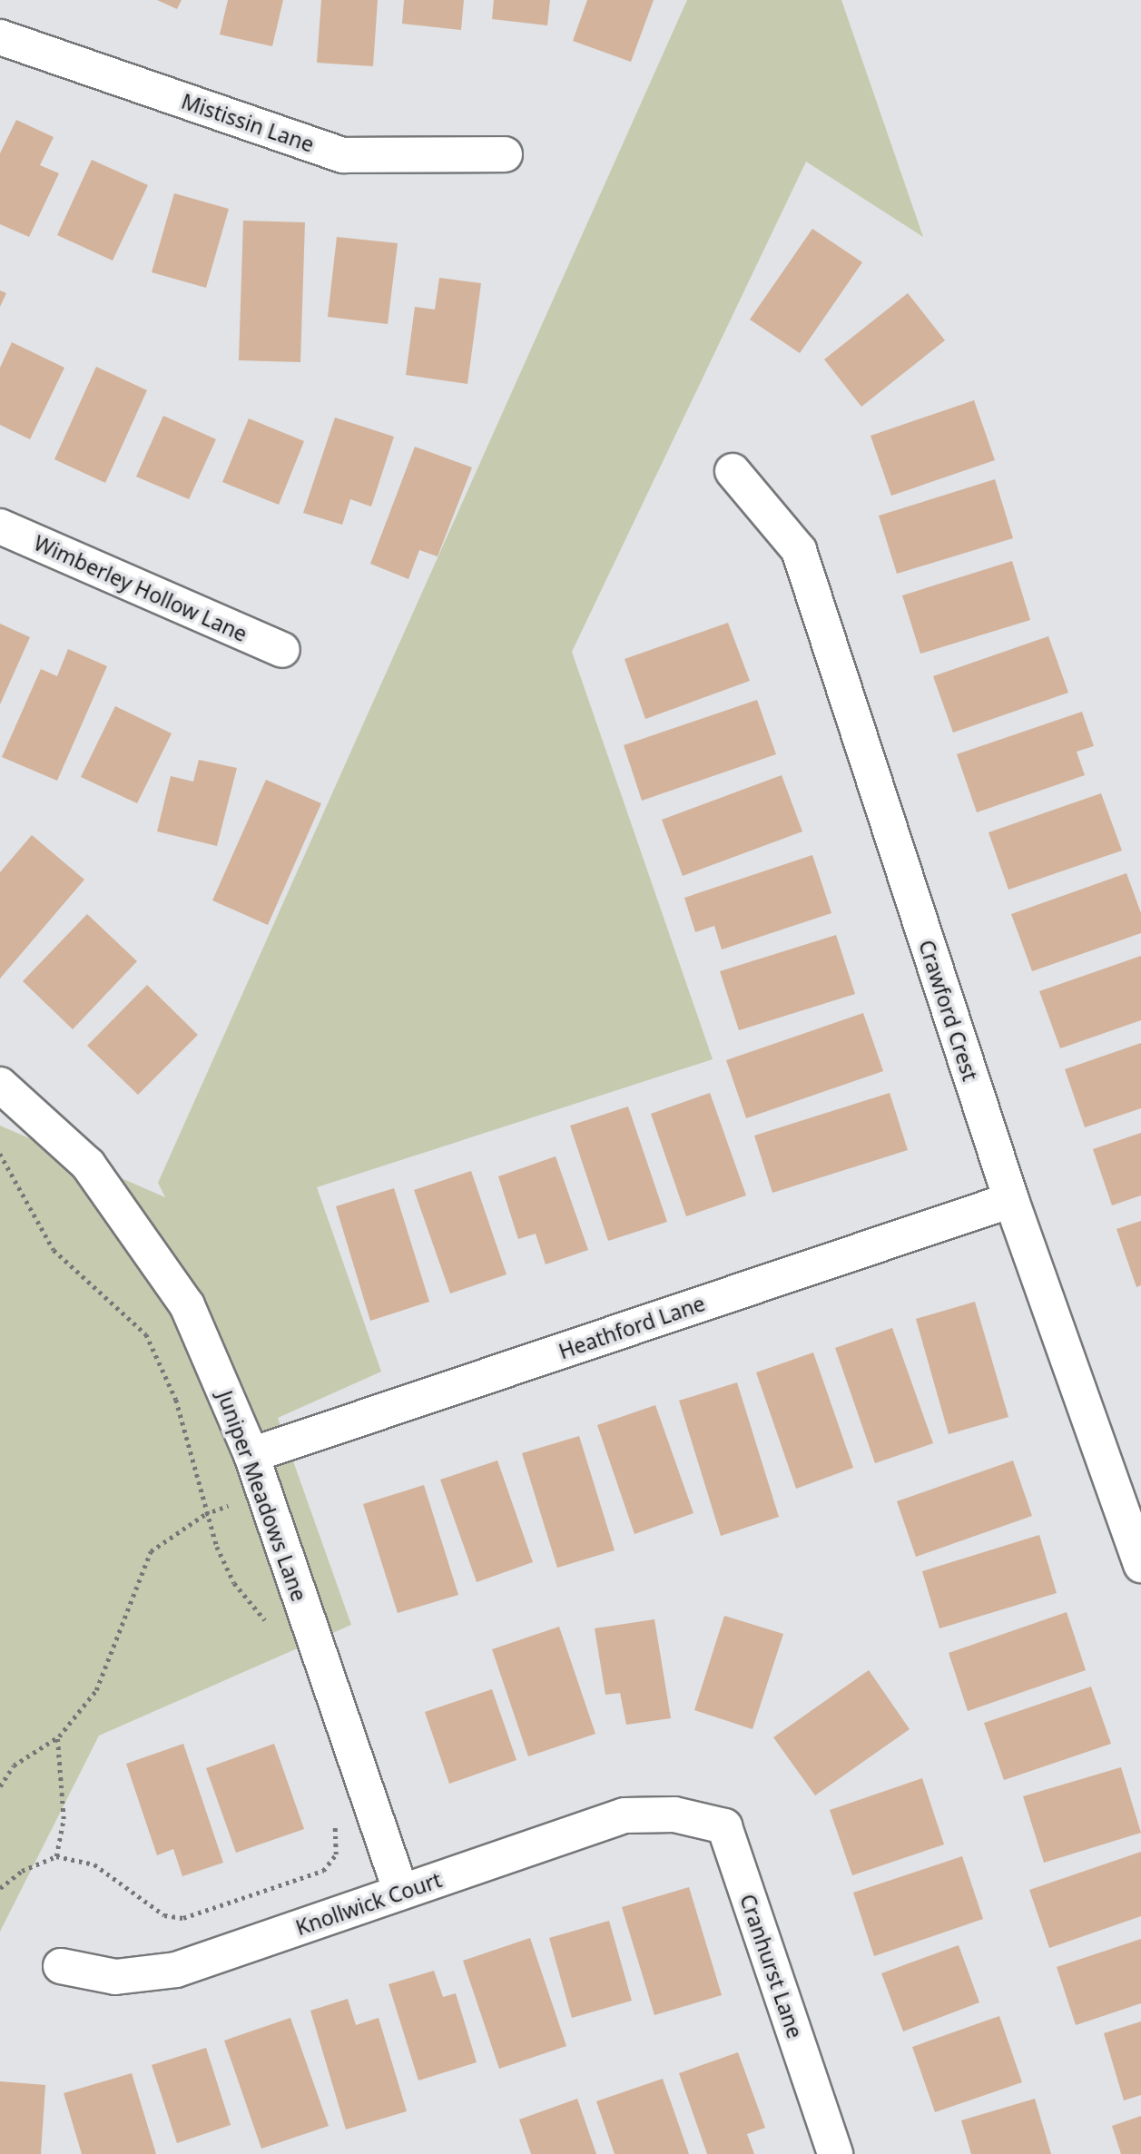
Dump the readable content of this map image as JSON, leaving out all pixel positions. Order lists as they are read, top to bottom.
{
  "streets": {
    "street": [
      "Mistissin Lane",
      "Wimberley Hollow Lane",
      "Crawford Crest",
      "Heathford Lane",
      "Juniper Meadows Lane",
      "Knollwick Court",
      "Cranhurst Lane"
    ]
  },
  "crossings": [
    ["Crawford Crest", "Heathford Lane"],
    ["Heathford Lane", "Juniper Meadows Lane"],
    ["Juniper Meadows Lane", "Knollwick Court"],
    ["Knollwick Court", "Cranhurst Lane"]
  ]
}
